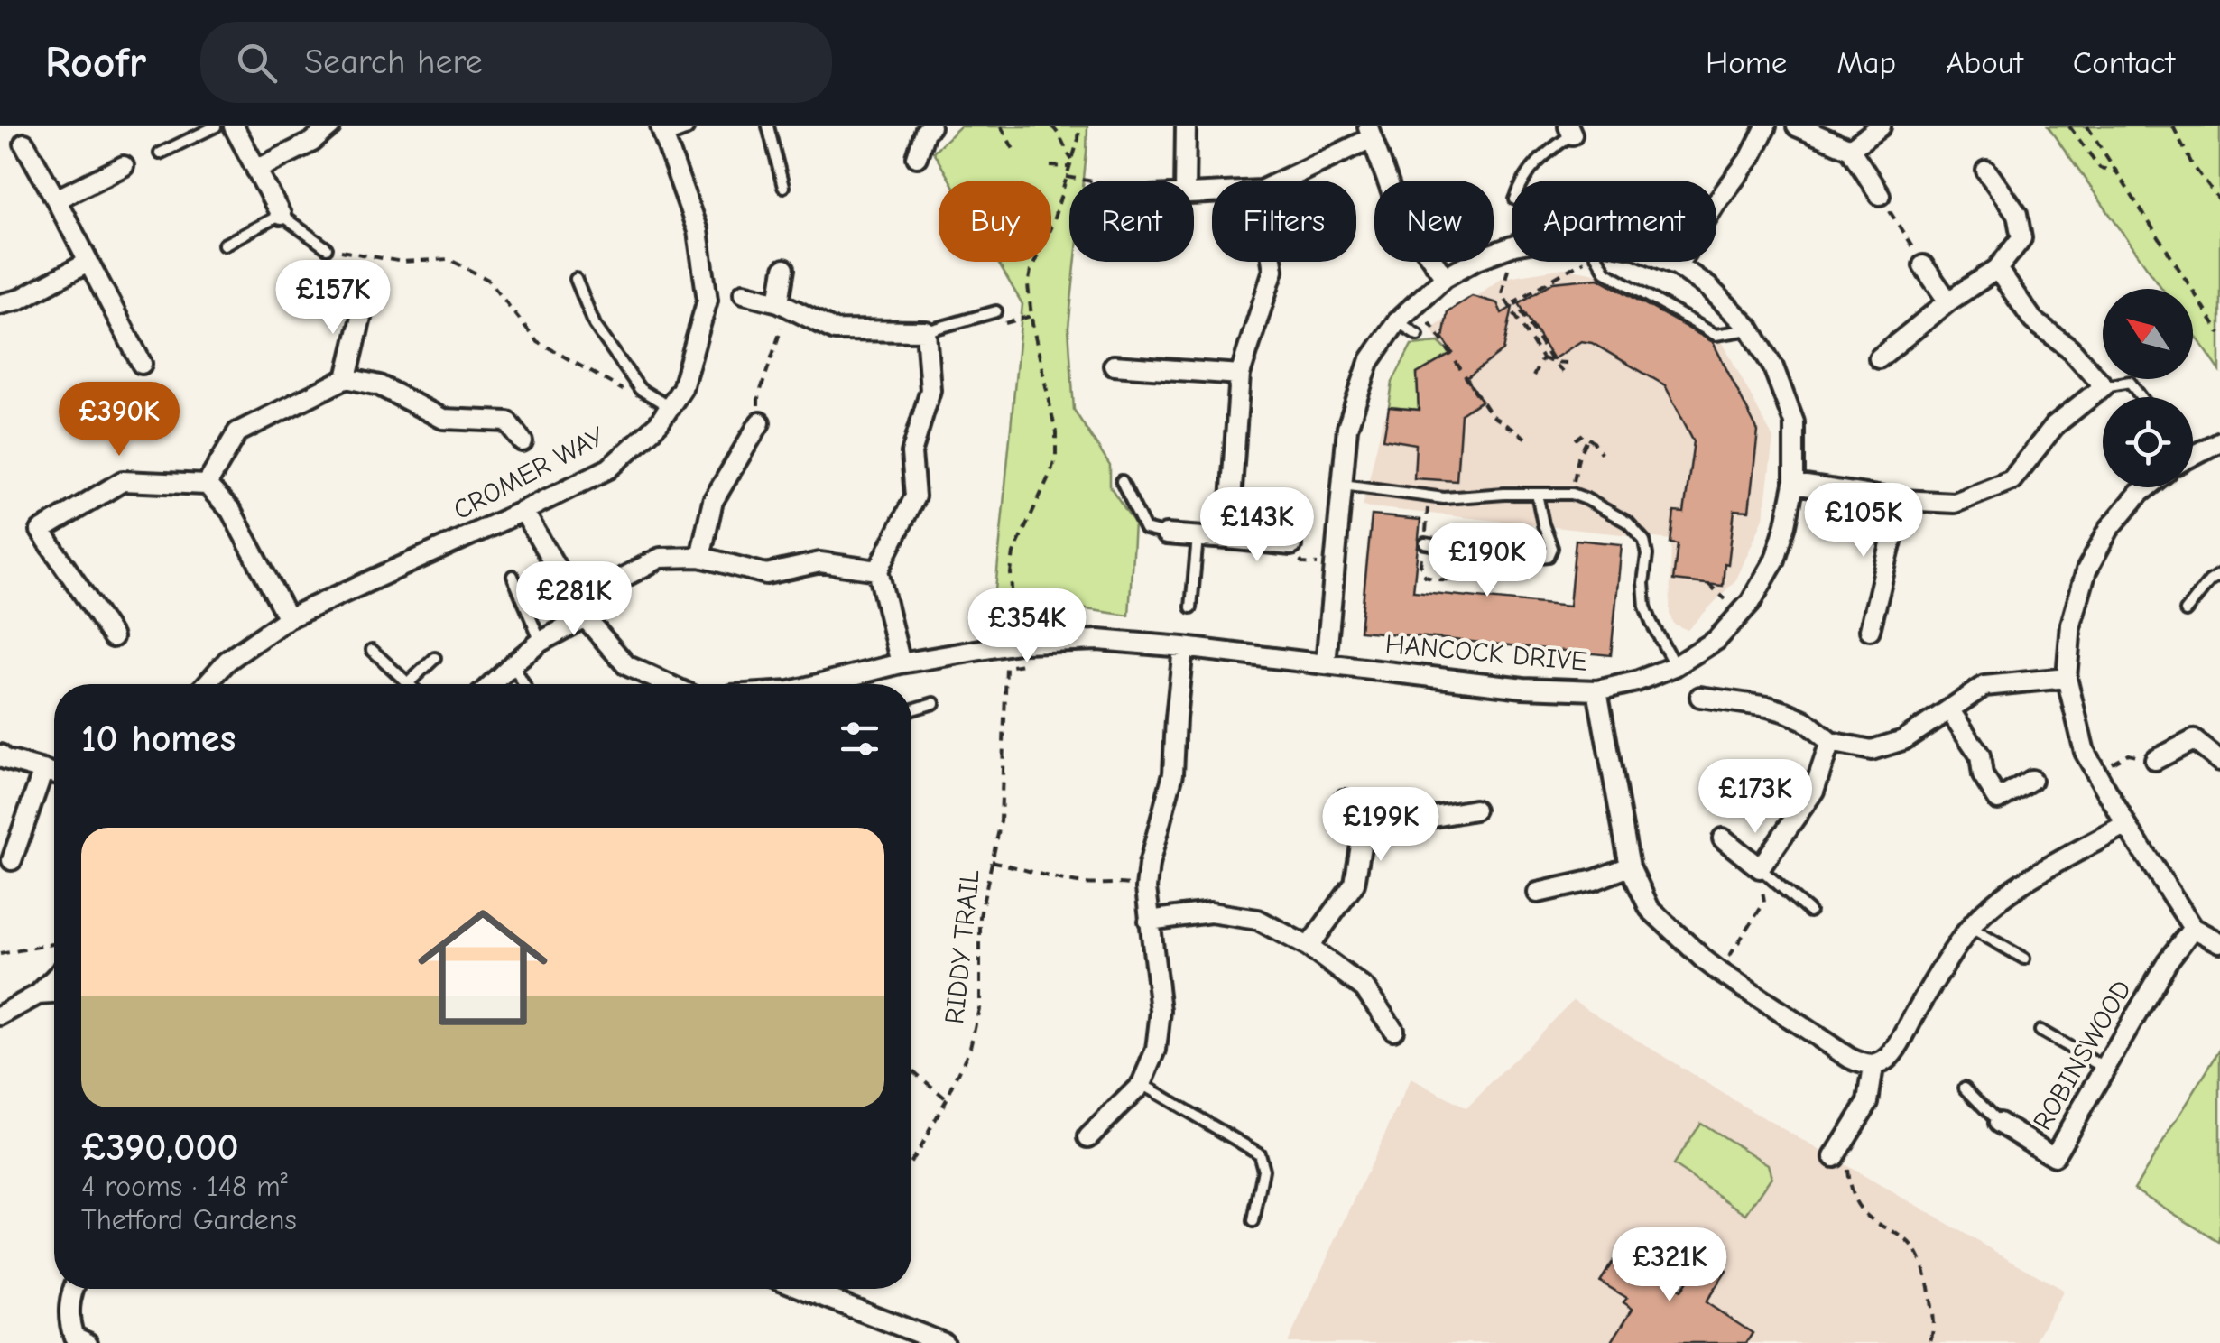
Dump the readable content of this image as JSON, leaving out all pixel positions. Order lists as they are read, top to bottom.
{
  "streets": {
    "street": ["CROMER WAY", "HANCOCK DRIVE", "ROBINSWOOD"],
    "path": ["RIDDY TRAIL"]
  },
  "north": "top left",
  "page": {
    "header": "Roofr",
    "search": "Search here",
    "nav": [
      "Home",
      "Map",
      "About",
      "Contact"
    ],
    "chip": [
      "Buy",
      "Rent",
      "Filters",
      "New",
      "Apartment"
    ],
    "price": [
      "£157K",
      "£390K",
      "£105K",
      "£143K",
      "£190K",
      "£281K",
      "£354K",
      "£173K",
      "£199K",
      "£321K"
    ],
    "heading": "10 homes",
    "list": [
      {
        "name": "£390,000",
        "note": "4 rooms · 148 m² · Thetford Gardens"
      }
    ]
  }
}
